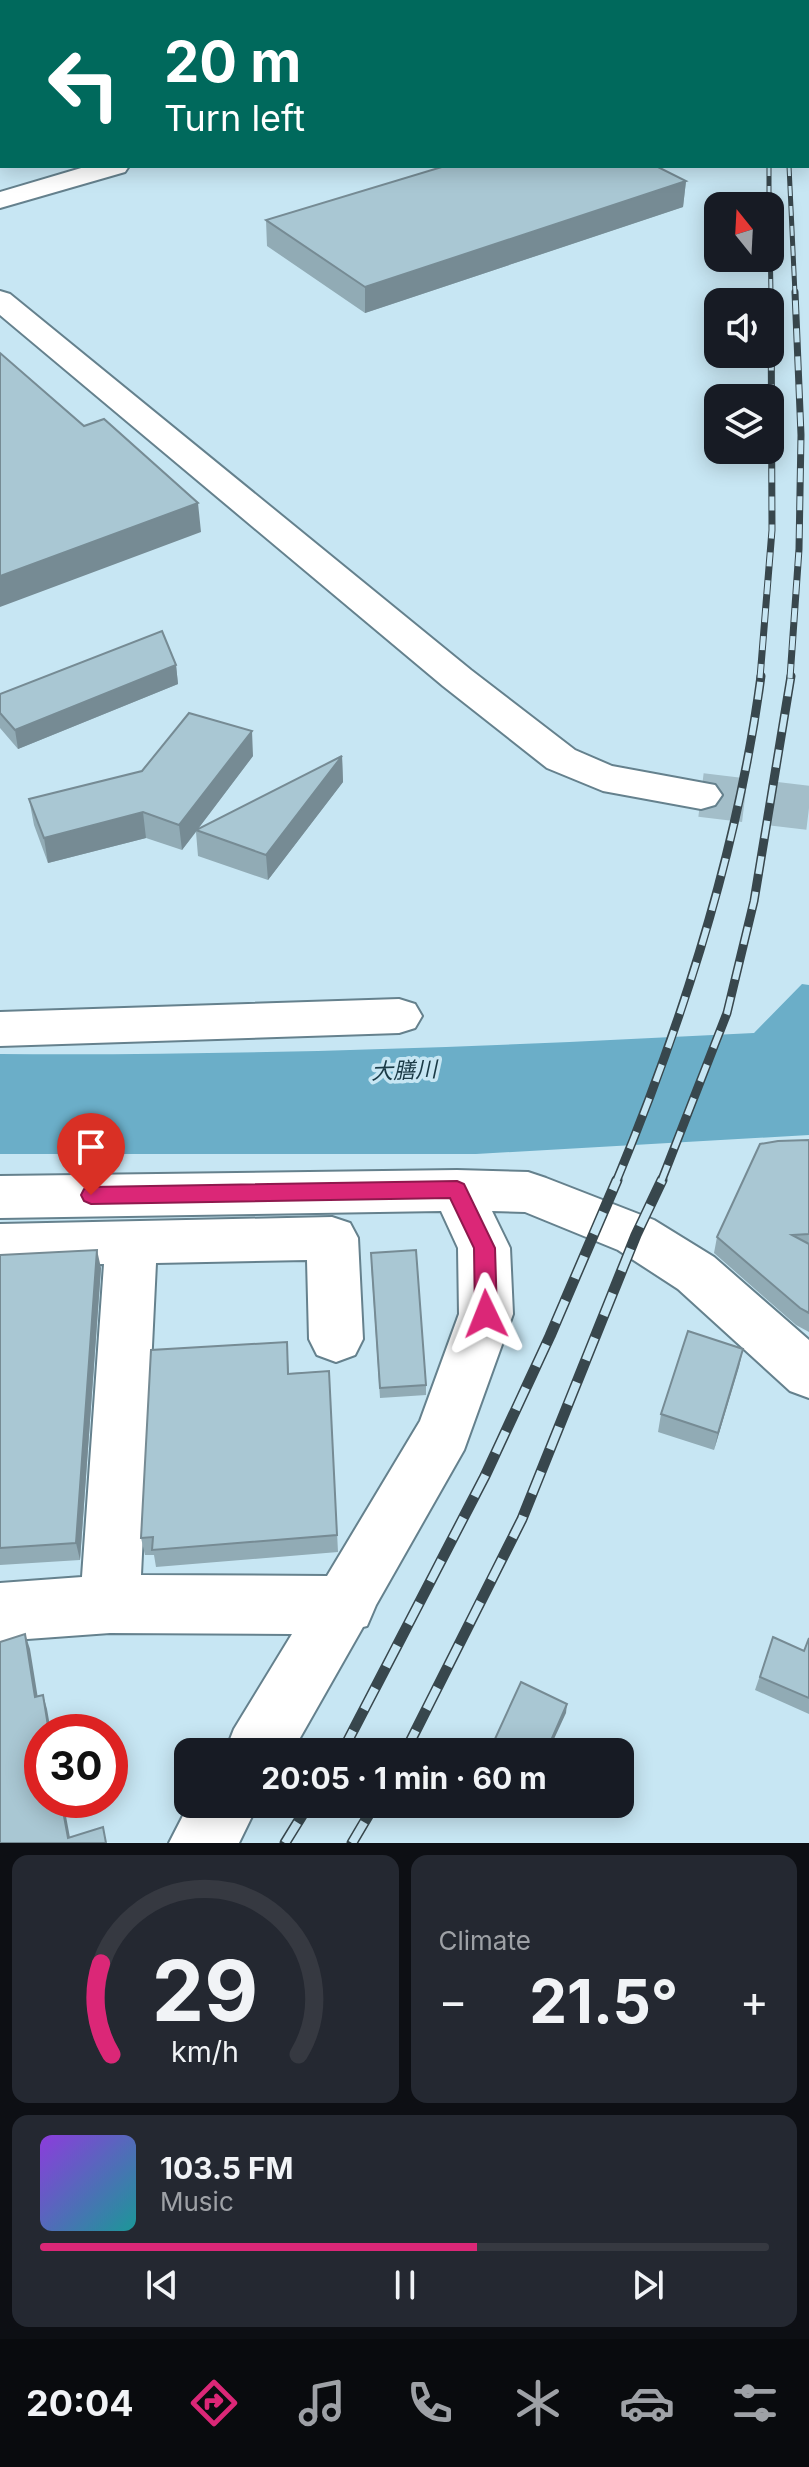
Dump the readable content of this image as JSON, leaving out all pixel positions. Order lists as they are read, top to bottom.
{
  "water": ["大膳川"],
  "north": "top",
  "page": {
    "turn": ["20 m", "Turn left"],
    "limit": "30",
    "trip": "20:05 · 1 min · 60 m",
    "tile": "Climate",
    "heat": ["−", "21.5°", "+"],
    "song": ["103.5 FM", "Music"],
    "tabs": "20:04",
    "gauge": ["29", "km/h"]
  }
}
